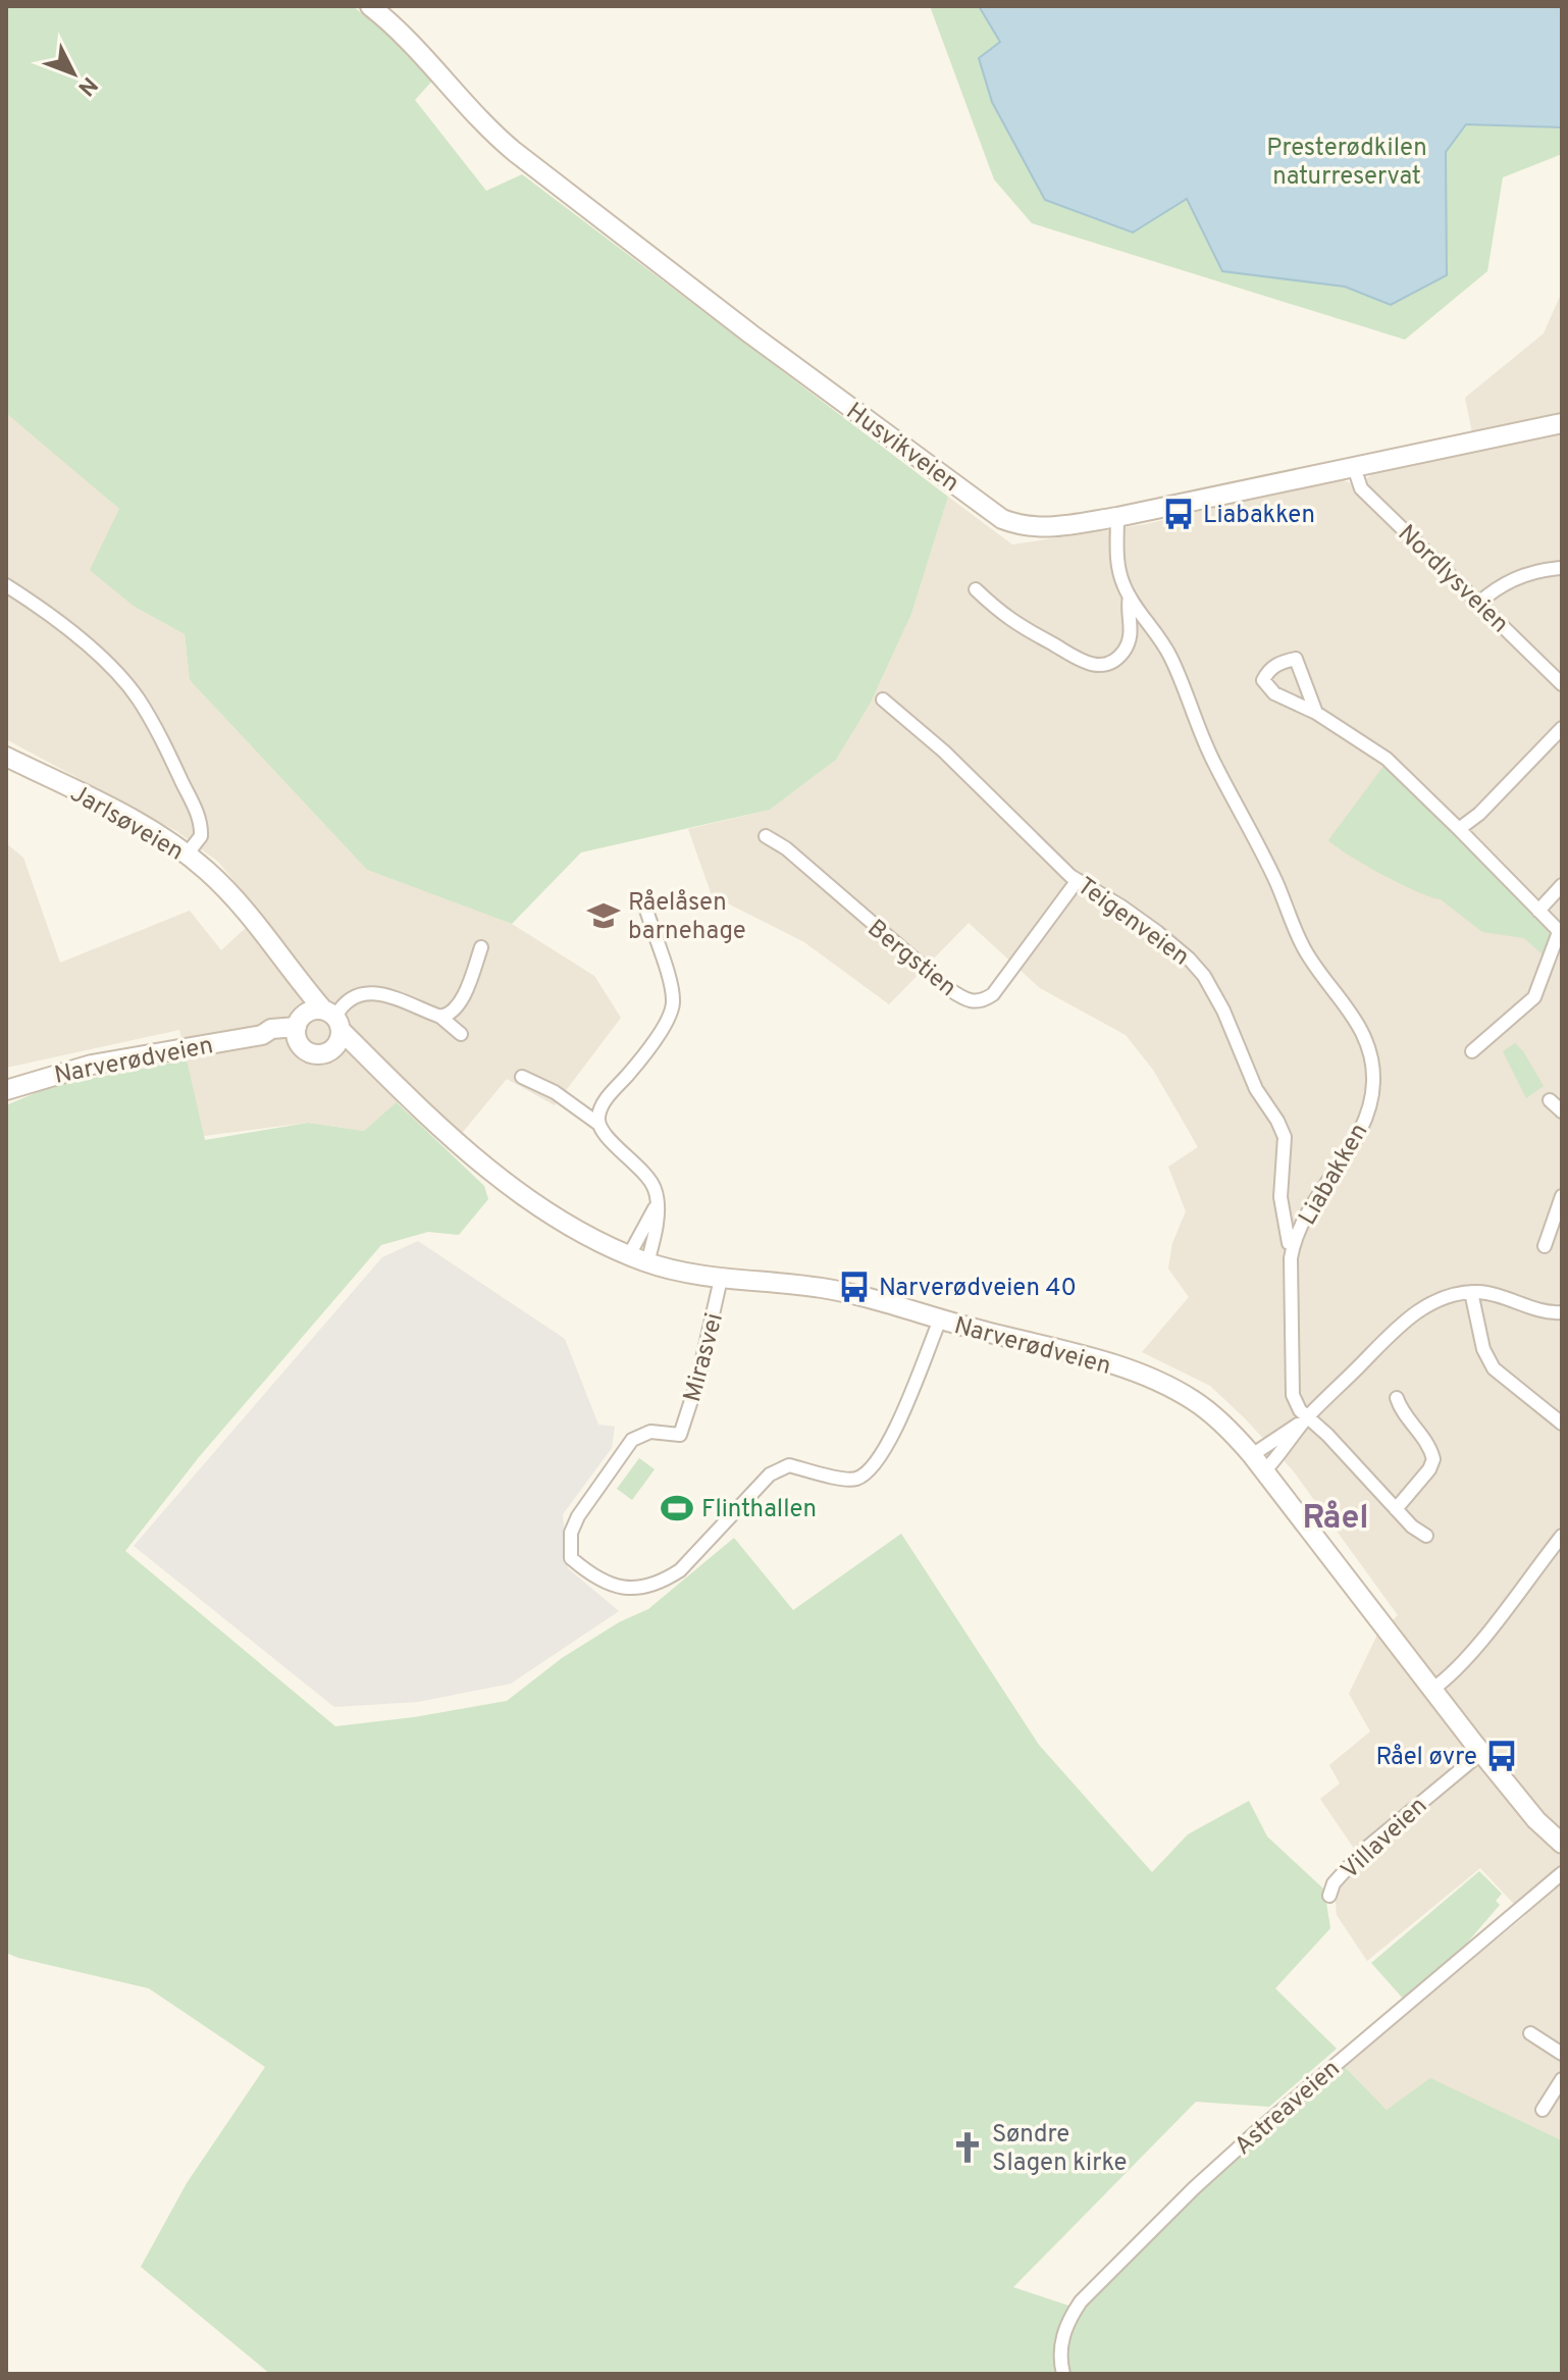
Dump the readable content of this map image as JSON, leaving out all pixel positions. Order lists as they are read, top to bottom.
{
  "streets": {
    "main road": ["Husvikveien", "Jarlsøveien", "Narverødveien"],
    "street": [
      "Nordlysveien",
      "Teigenveien",
      "Bergstien",
      "Liabakken",
      "Mirasvei",
      "Villaveien",
      "Astreaveien"
    ]
  },
  "crossings": [
    ["Husvikveien", "Nordlysveien"],
    ["Husvikveien", "Liabakken"],
    ["Jarlsøveien", "Narverødveien"],
    ["Teigenveien", "Bergstien"],
    ["Teigenveien", "Liabakken"],
    ["Narverødveien", "Mirasvei"],
    ["Narverødveien", "Villaveien"]
  ],
  "districts": ["Råel"],
  "parks": ["Presterødkilen naturreservat"],
  "places": {
    "bus stop": ["Liabakken", "Narverødveien 40", "Råel øvre"],
    "school or university": ["Råelåsen barnehage"],
    "sports": ["Flinthallen"],
    "church": ["Søndre Slagen kirke"]
  },
  "north": "bottom right"
}
